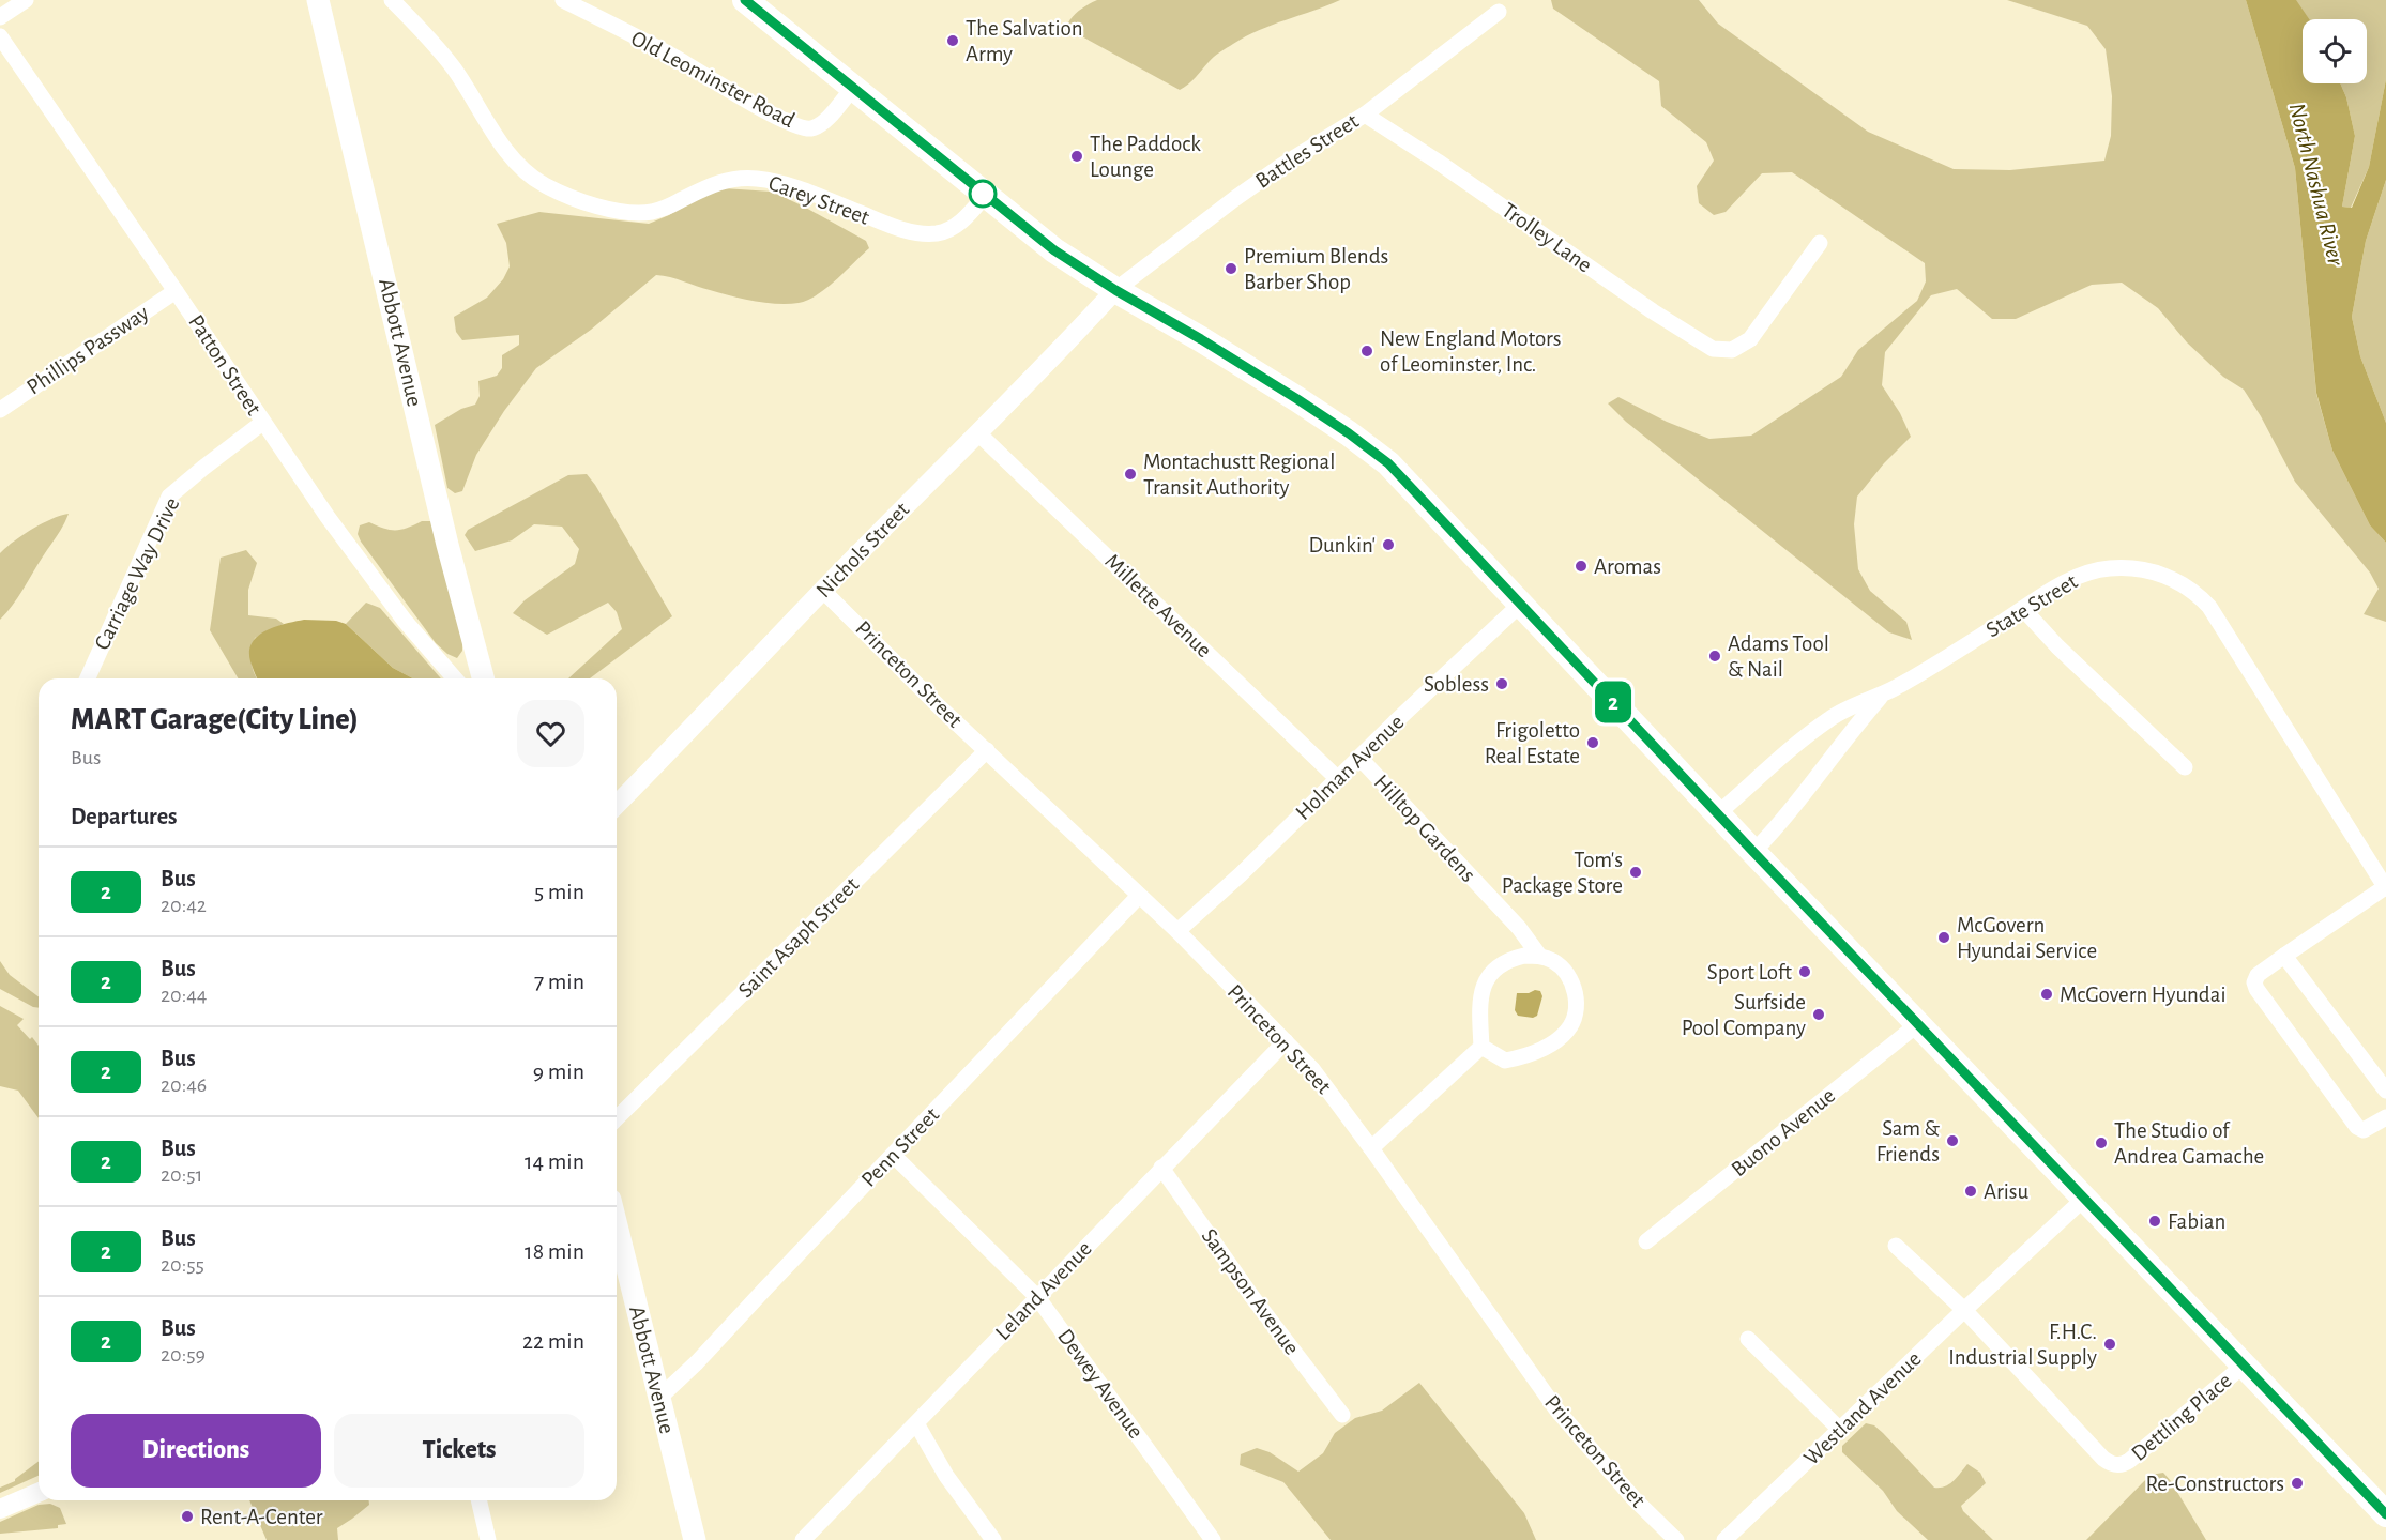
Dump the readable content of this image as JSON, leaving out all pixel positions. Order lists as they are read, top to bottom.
{
  "streets": {
    "main road": ["Abbott Avenue"],
    "street": [
      "Old Leominster Road",
      "Battles Street",
      "Carey Street",
      "Trolley Lane",
      "Phillips Passway",
      "Patton Street",
      "Nichols Street",
      "Carriage Way Drive",
      "Millette Avenue",
      "State Street",
      "Princeton Street",
      "Holman Avenue",
      "Hilltop Gardens",
      "Saint Asaph Street",
      "Buono Avenue",
      "Penn Street",
      "Leland Avenue",
      "Sampson Avenue",
      "Dewey Avenue",
      "Westland Avenue",
      "Dettling Place"
    ]
  },
  "crossings": [
    ["Battles Street", "Trolley Lane"],
    ["Battles Street", "Nichols Street"],
    ["Abbott Avenue", "Penn Street"],
    ["Phillips Passway", "Patton Street"],
    ["Patton Street", "Carriage Way Drive"],
    ["Nichols Street", "Millette Avenue"],
    ["Nichols Street", "Princeton Street"],
    ["Millette Avenue", "Holman Avenue"],
    ["Princeton Street", "Holman Avenue"],
    ["Princeton Street", "Saint Asaph Street"],
    ["Princeton Street", "Penn Street"],
    ["Princeton Street", "Leland Avenue"],
    ["Holman Avenue", "Hilltop Gardens"],
    ["Penn Street", "Dewey Avenue"],
    ["Leland Avenue", "Sampson Avenue"],
    ["Leland Avenue", "Dewey Avenue"],
    ["Westland Avenue", "Dettling Place"]
  ],
  "water": ["North Nashua River"],
  "places": [
    "The Salvation Army",
    "The Paddock Lounge",
    "Premium Blends Barber Shop",
    "New England Motors of Leominster, Inc.",
    "Montachustt Regional Transit Authority",
    "Dunkin'",
    "Aromas",
    "Adams Tool & Nail",
    "Sobless",
    "Frigoletto Real Estate",
    "Tom's Package Store",
    "McGovern Hyundai Service",
    "Sport Loft",
    "McGovern Hyundai",
    "Surfside Pool Company",
    "Sam & Friends",
    "The Studio of Andrea Gamache",
    "Arisu",
    "Fabian",
    "F.H.C. Industrial Supply",
    "Re-Constructors",
    "Rent-A-Center"
  ],
  "lines": ["bus line 2"],
  "page": {
    "on_map": "2",
    "heading": [
      ["MART Garage(City Line)", "Bus"],
      "Departures"
    ],
    "list": [
      {
        "mark": "2",
        "name": "Bus",
        "note": "20:42",
        "value": "5 min"
      },
      {
        "mark": "2",
        "name": "Bus",
        "note": "20:44",
        "value": "7 min"
      },
      {
        "mark": "2",
        "name": "Bus",
        "note": "20:46",
        "value": "9 min"
      },
      {
        "mark": "2",
        "name": "Bus",
        "note": "20:51",
        "value": "14 min"
      },
      {
        "mark": "2",
        "name": "Bus",
        "note": "20:55",
        "value": "18 min"
      },
      {
        "mark": "2",
        "name": "Bus",
        "note": "20:59",
        "value": "22 min"
      }
    ],
    "buttons": ["Directions", "Tickets"]
  }
}
